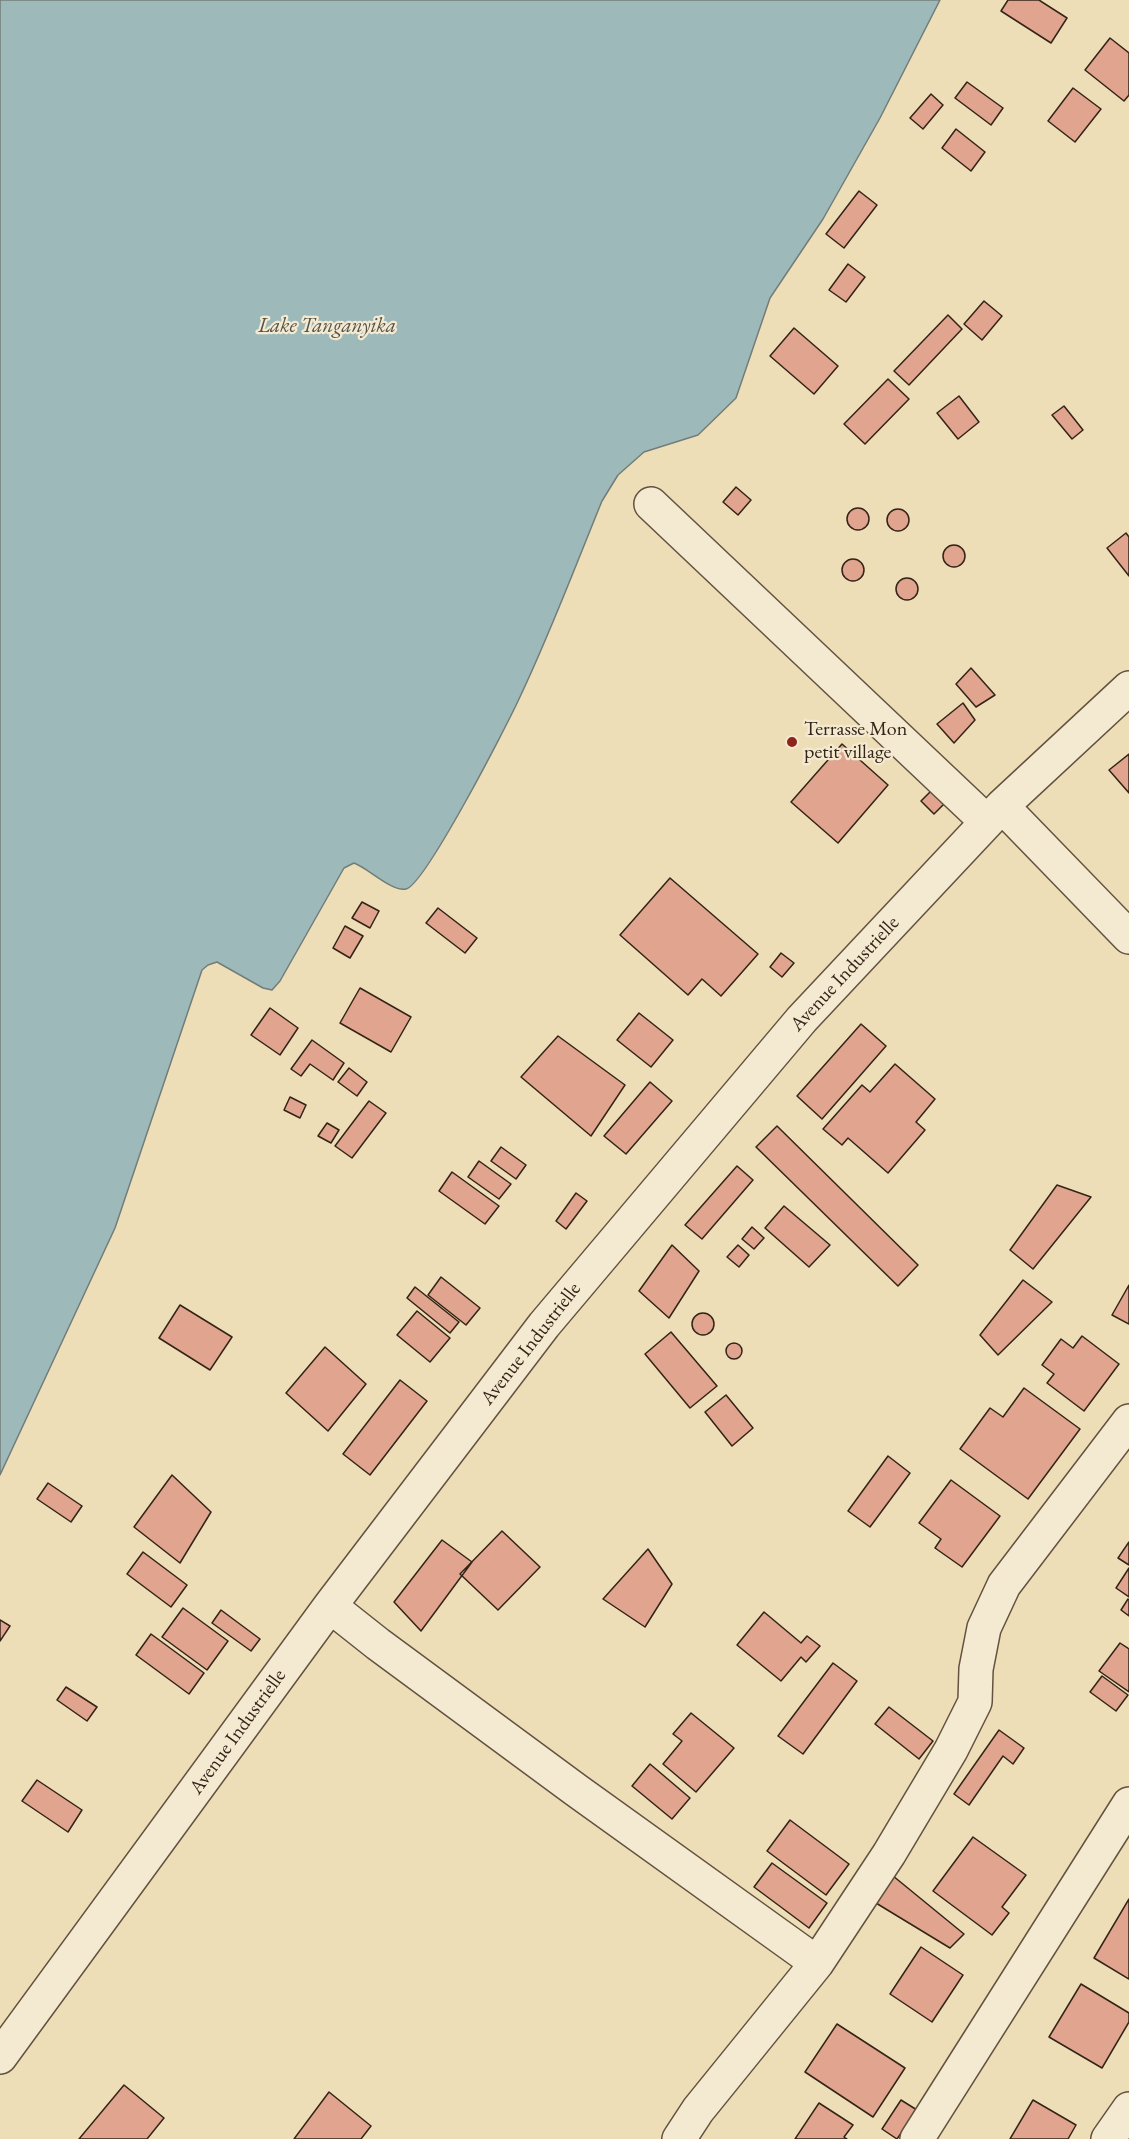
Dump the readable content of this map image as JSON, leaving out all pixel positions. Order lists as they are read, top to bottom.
{
  "streets": {
    "street": ["Avenue Industrielle"]
  },
  "water": ["Lake Tanganyika"],
  "places": ["Terrasse Mon petit village"]
}
